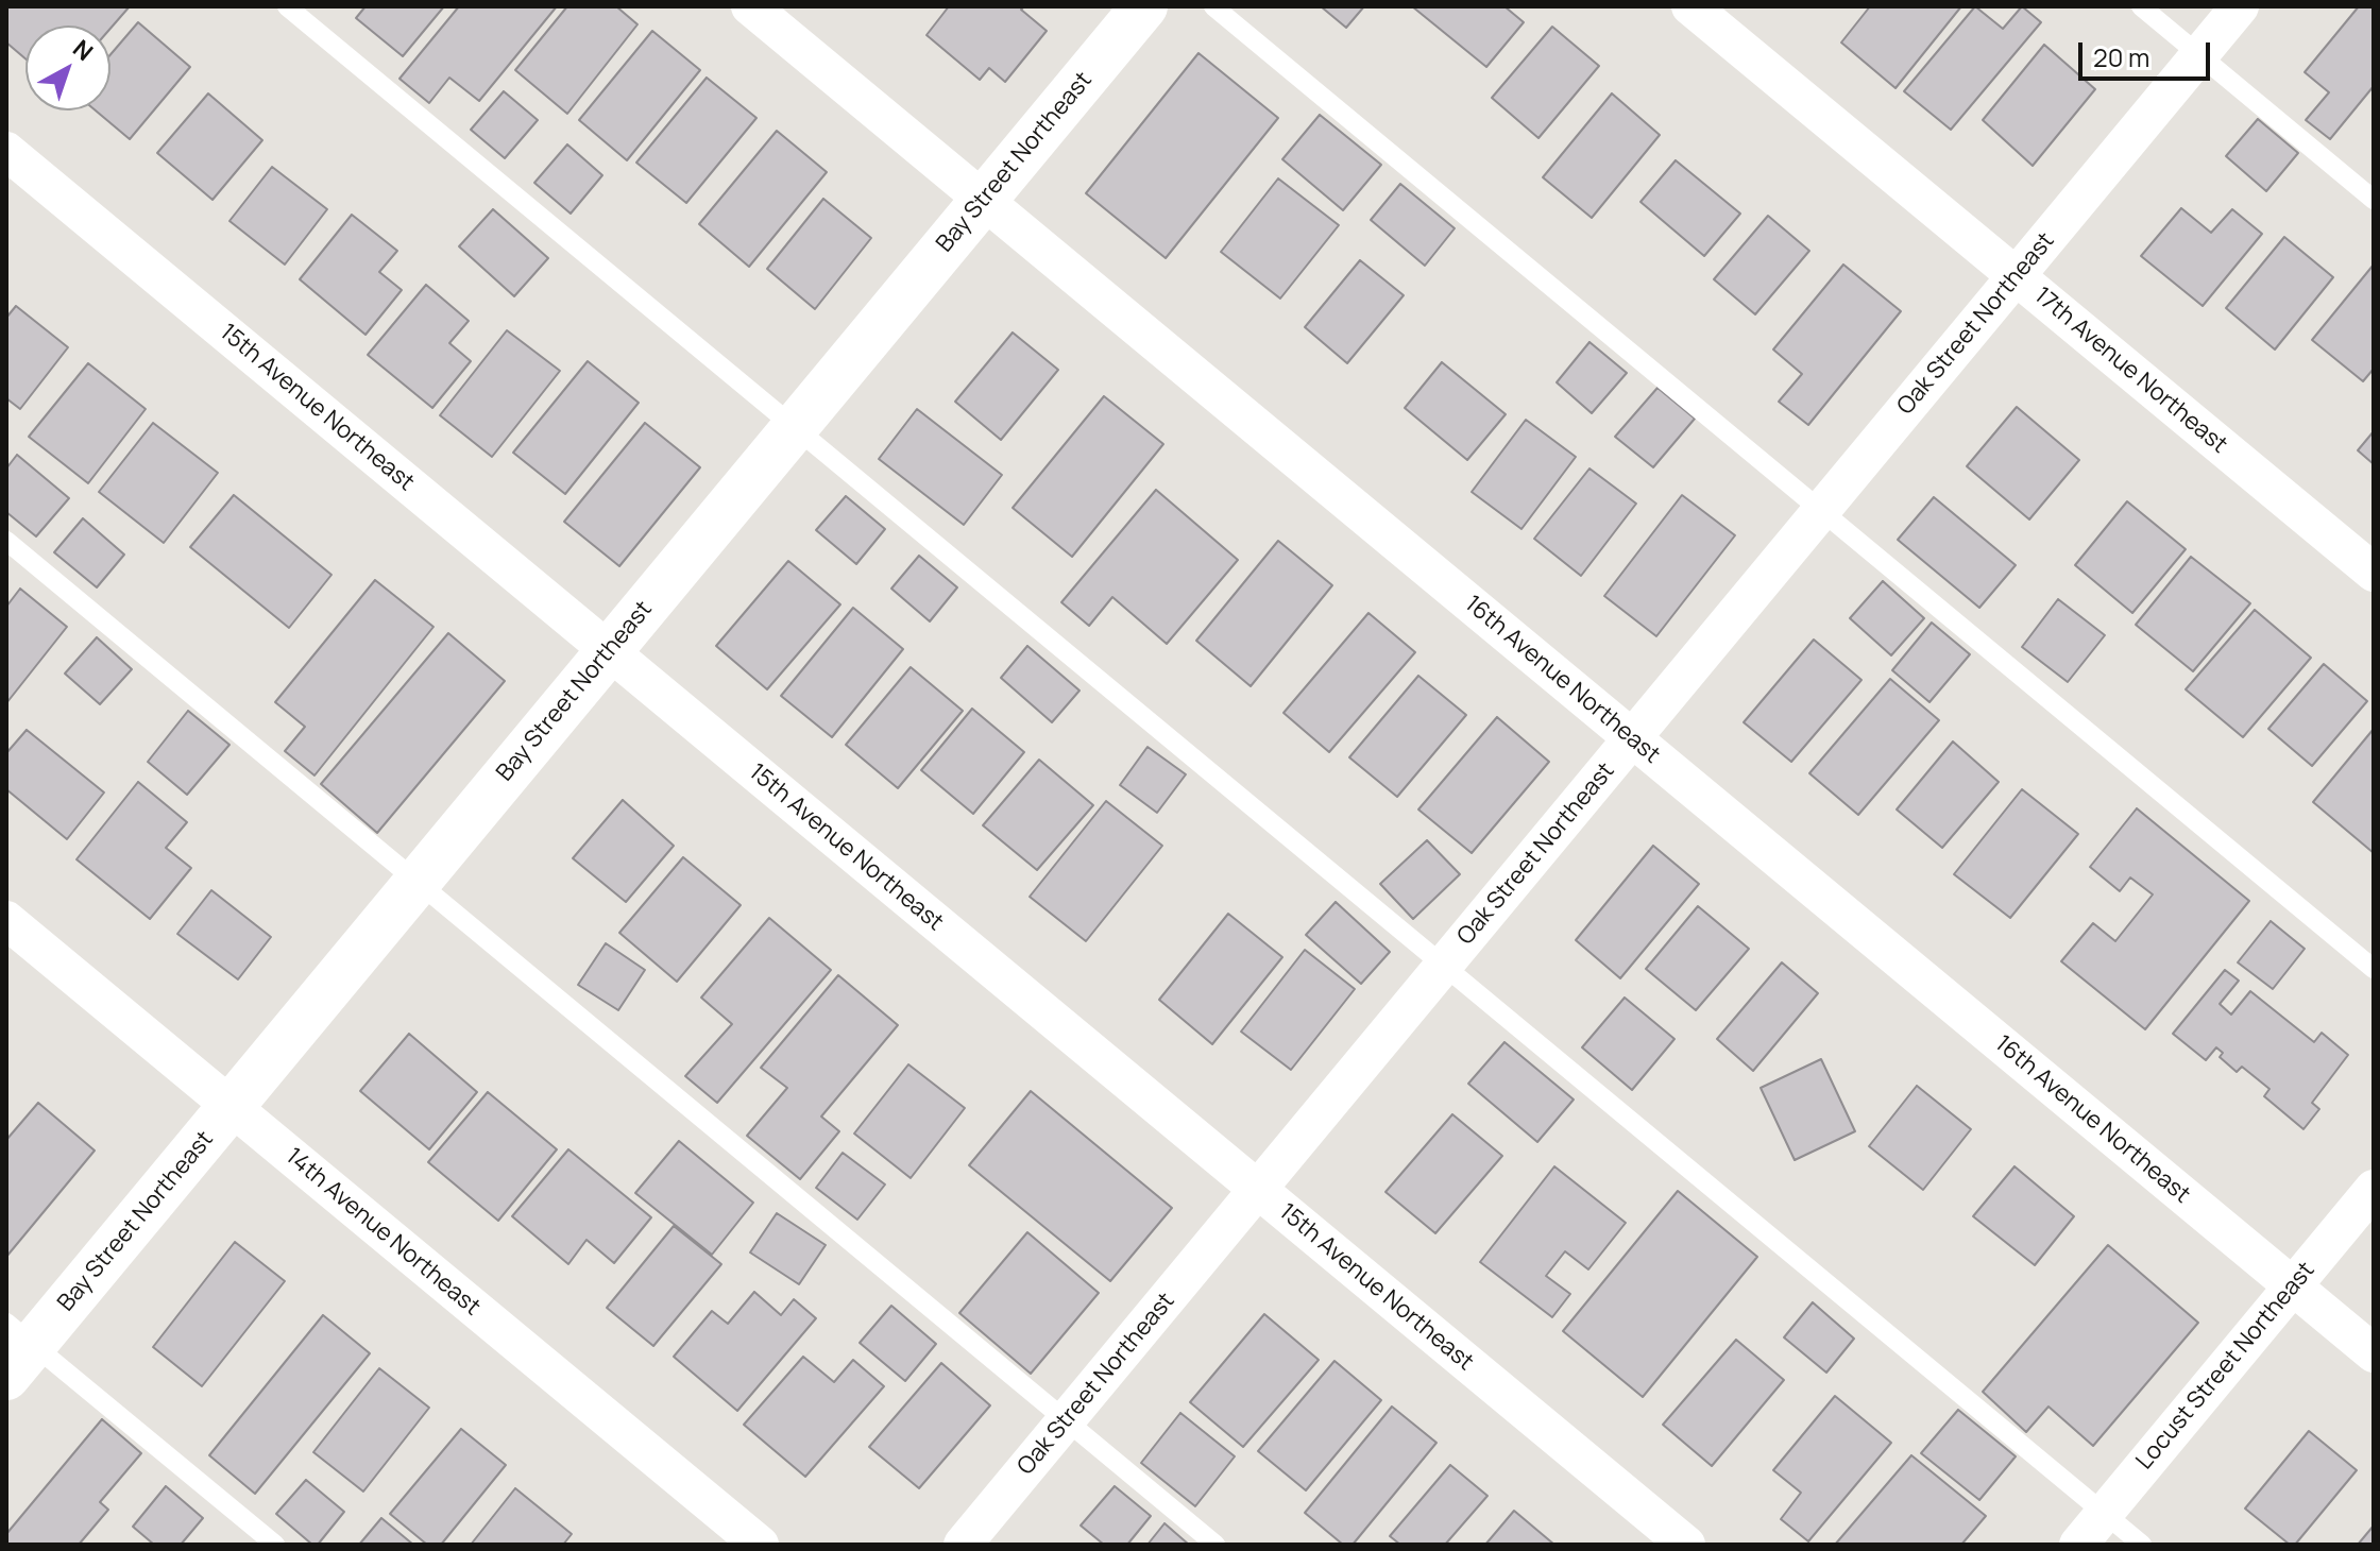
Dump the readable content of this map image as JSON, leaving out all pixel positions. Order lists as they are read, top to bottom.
{
  "streets": {
    "street": [
      "Bay Street Northeast",
      "Oak Street Northeast",
      "17th Avenue Northeast",
      "15th Avenue Northeast",
      "16th Avenue Northeast",
      "14th Avenue Northeast",
      "Locust Street Northeast"
    ]
  },
  "crossings": [
    ["Bay Street Northeast", "15th Avenue Northeast"],
    ["Bay Street Northeast", "16th Avenue Northeast"],
    ["Bay Street Northeast", "14th Avenue Northeast"],
    ["Oak Street Northeast", "17th Avenue Northeast"],
    ["Oak Street Northeast", "15th Avenue Northeast"],
    ["Oak Street Northeast", "16th Avenue Northeast"],
    ["16th Avenue Northeast", "Locust Street Northeast"]
  ],
  "scale_bar": "20 m",
  "north": "top right"
}
